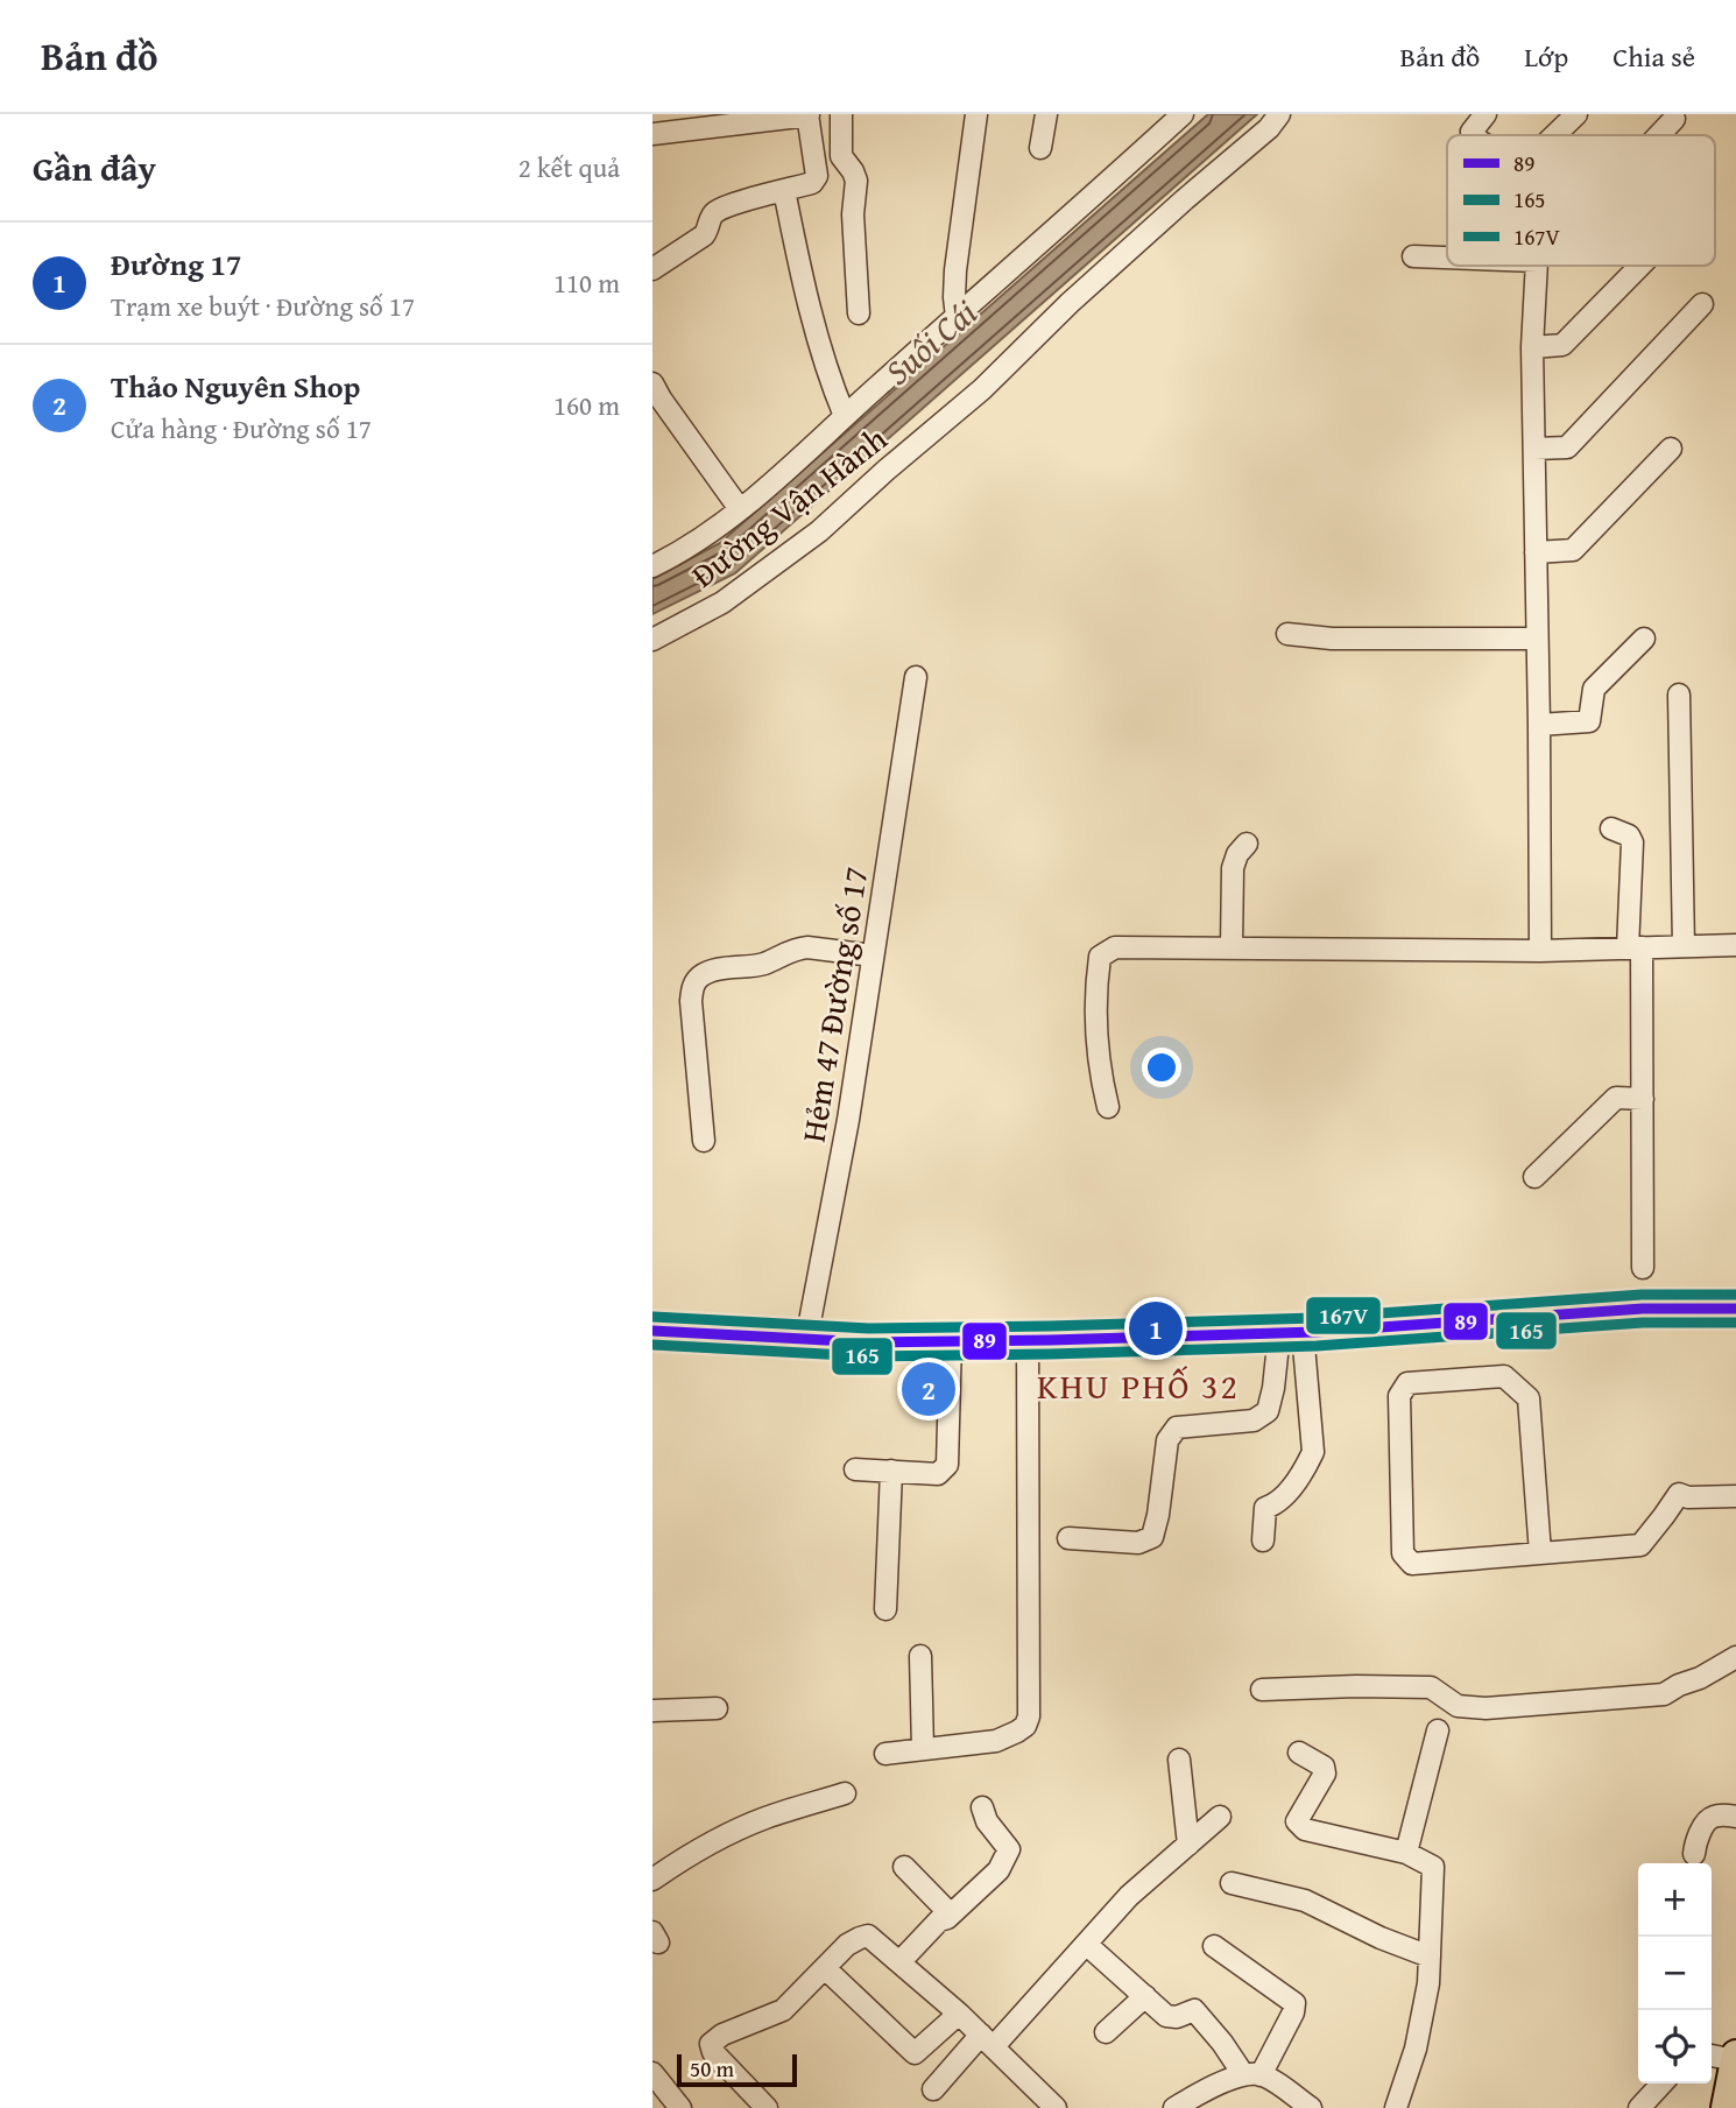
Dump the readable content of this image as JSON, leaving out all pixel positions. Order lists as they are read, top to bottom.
{
  "streets": {
    "street": ["Đường Vận Hành", "Hẻm 47 Đường số 17"]
  },
  "districts": ["KHU PHỐ 32"],
  "water": ["Suối Cái"],
  "lines": ["transit line 167V", "transit line 89", "transit line 165"],
  "legend": ["89", "165", "167V"],
  "scale_bar": "50 m",
  "page": {
    "header": "Bản đồ",
    "nav": ["Bản đồ", "Lớp", "Chia sẻ"],
    "heading": ["Gần đây", "2 kết quả"],
    "list": [
      {
        "mark": "1",
        "name": "Đường 17",
        "note": "Trạm xe buýt · Đường số 17",
        "value": "110 m"
      },
      {
        "mark": "2",
        "name": "Thảo Nguyên Shop",
        "note": "Cửa hàng · Đường số 17",
        "value": "160 m"
      }
    ],
    "pins": ["1", "2"],
    "map_buttons": ["+", "−"],
    "scale": "50 m"
  }
}
